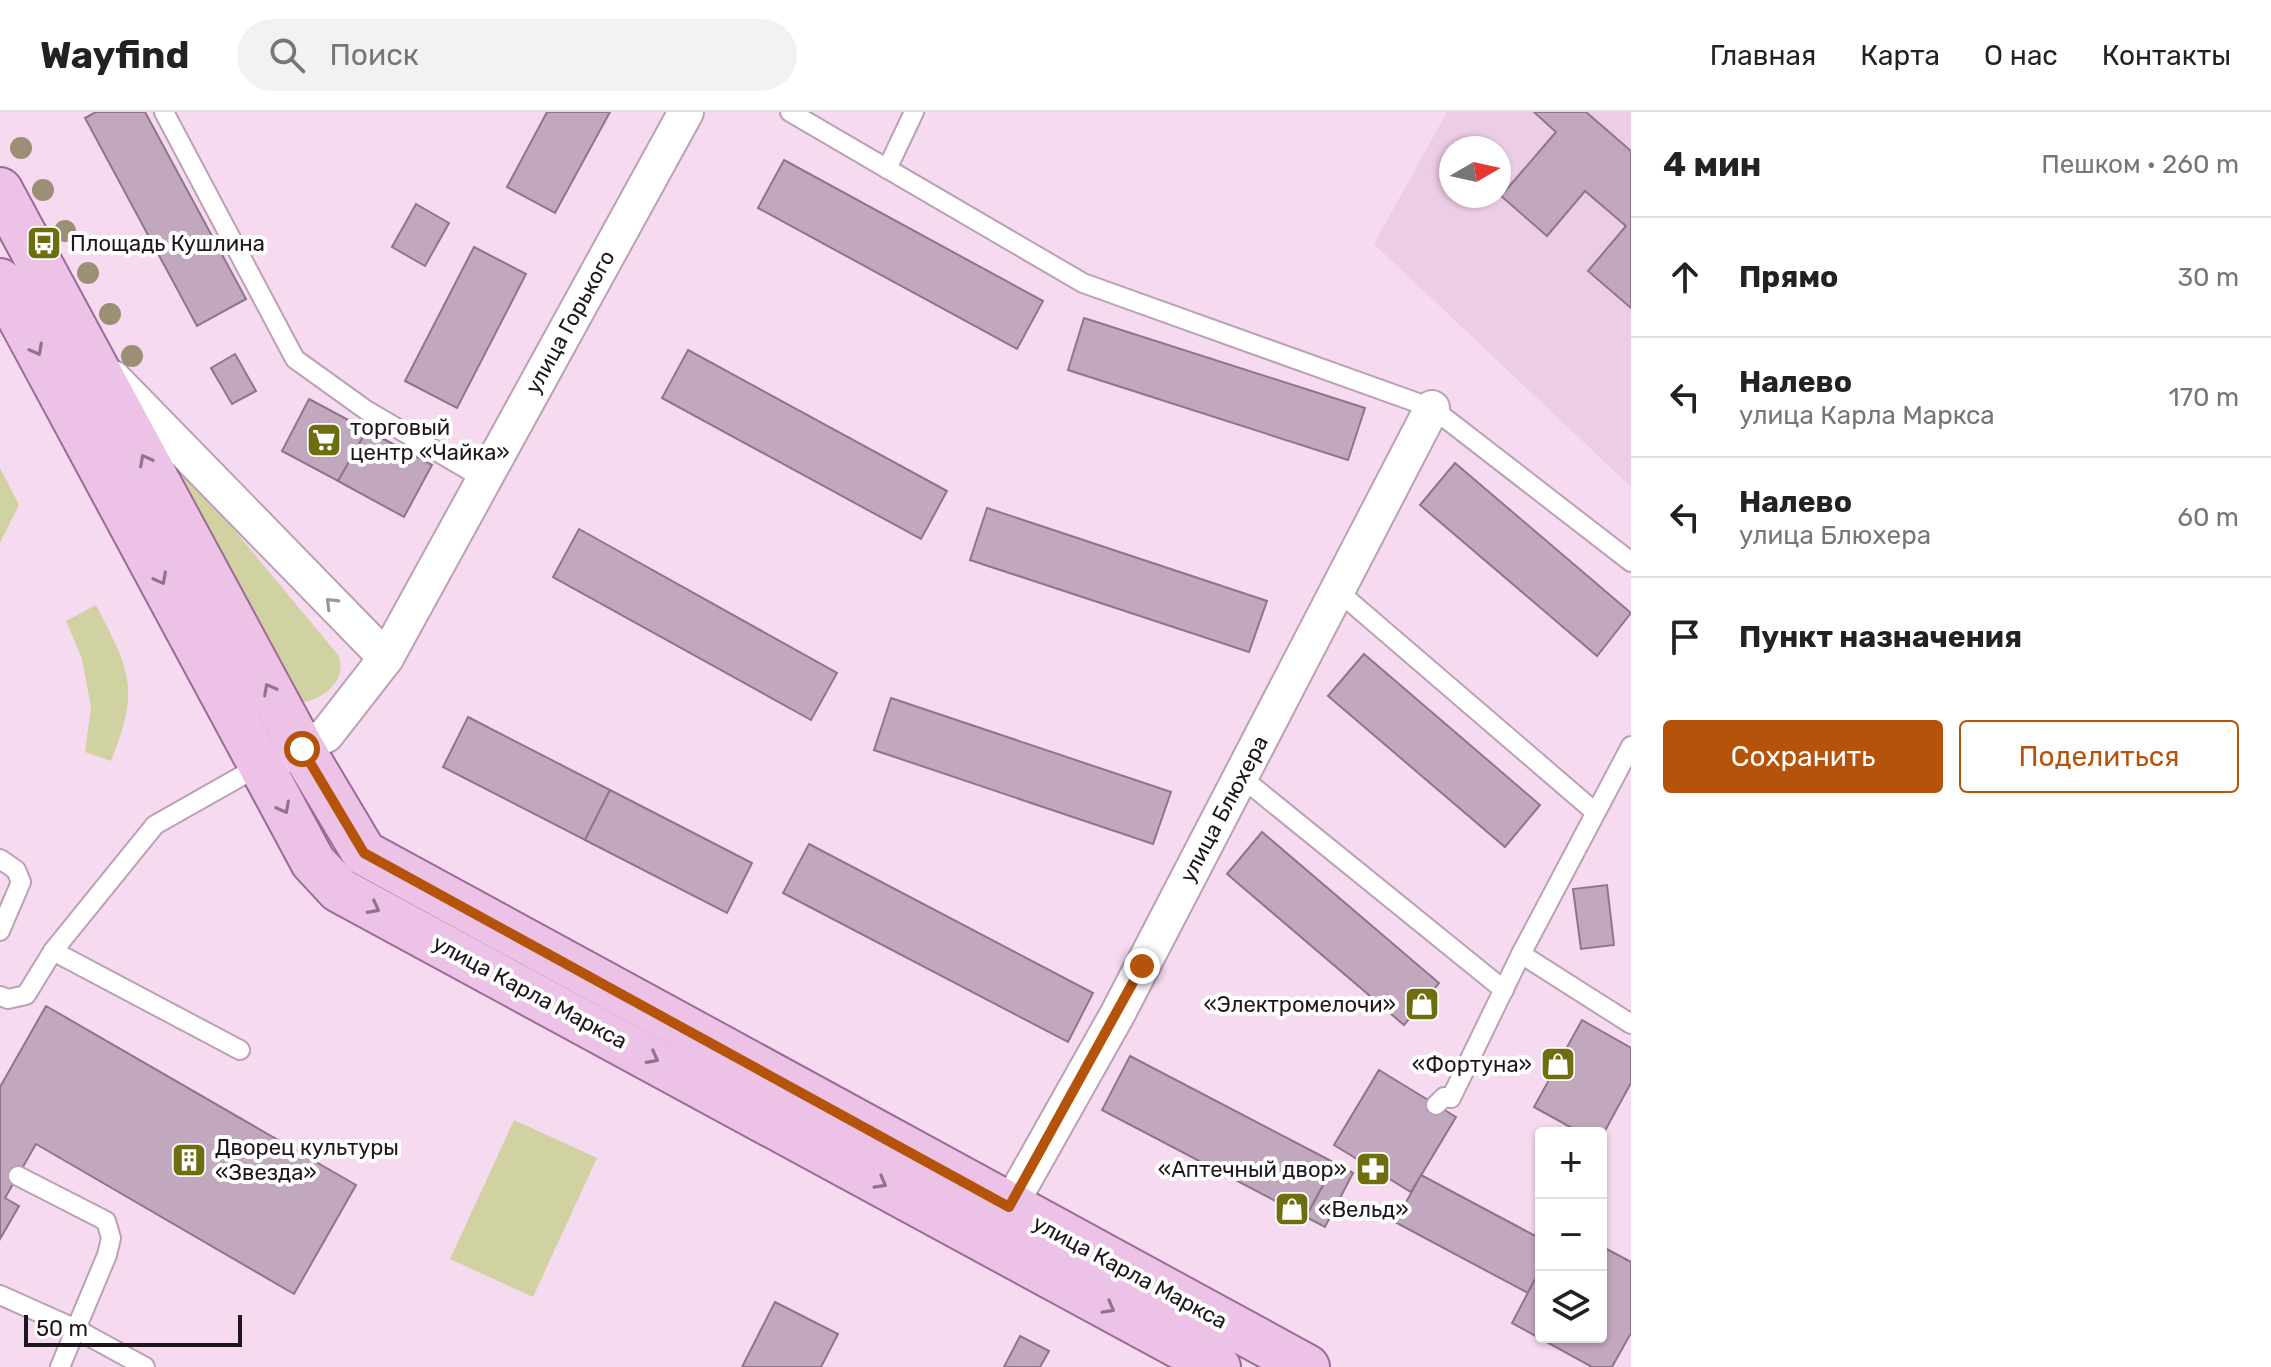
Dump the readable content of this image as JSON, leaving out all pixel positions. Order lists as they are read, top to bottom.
{
  "streets": {
    "main road": ["улица Карла Маркса"],
    "street": ["улица Горького", "улица Блюхера"]
  },
  "crossings": [
    ["улица Горького", "улица Карла Маркса"],
    ["улица Блюхера", "улица Карла Маркса"]
  ],
  "places": {
    "bus stop": ["Площадь Кушлина"],
    "supermarket": ["торговый центр «Чайка»"],
    "shop": ["«Электромелочи»", "«Фортуна»", "«Вельд»"],
    "building": ["Дворец культуры «Звезда»"],
    "pharmacy": ["«Аптечный двор»"]
  },
  "scale_bar": "50 m",
  "north": "right",
  "page": {
    "header": "Wayfind",
    "search": "Поиск",
    "nav": [
      "Главная",
      "Карта",
      "О нас",
      "Контакты"
    ],
    "heading": ["4 мин", "Пешком · 260 m"],
    "list": [
      ["Прямо", "30 m"],
      ["Налево", "улица Карла Маркса", "170 m"],
      ["Налево", "улица Блюхера", "60 m"],
      "Пункт назначения"
    ],
    "buttons": ["Сохранить", "Поделиться"],
    "map_buttons": ["+", "−"],
    "scale": "50 m"
  }
}
